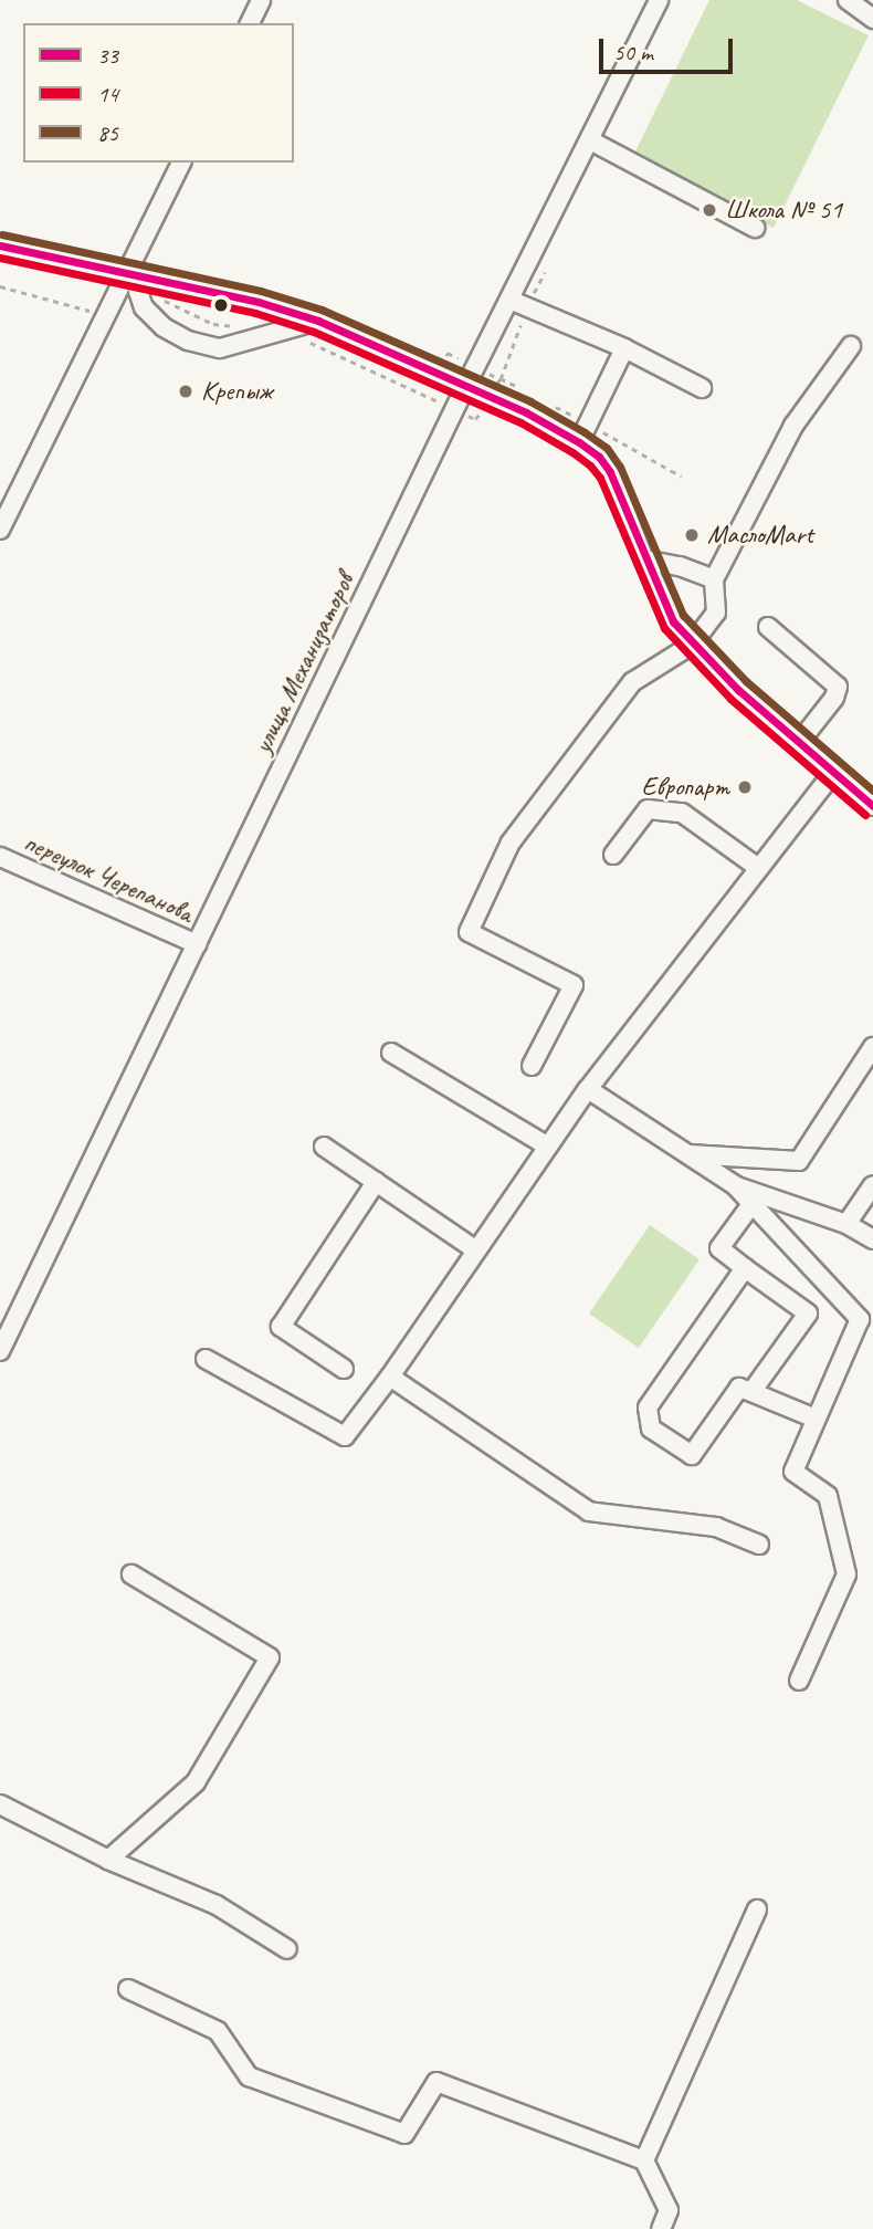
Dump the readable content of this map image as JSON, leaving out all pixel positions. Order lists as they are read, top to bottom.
{
  "streets": {
    "street": ["улица Механизаторов", "переулок Черепанова"]
  },
  "crossings": [
    ["улица Механизаторов", "переулок Черепанова"]
  ],
  "places": [
    "Школа № 51",
    "Крепыж",
    "МаслоMart",
    "Европарт"
  ],
  "lines": ["transit line 85", "transit line 33", "transit line 14"],
  "legend": ["33", "14", "85"],
  "scale_bar": "50 m"
}
